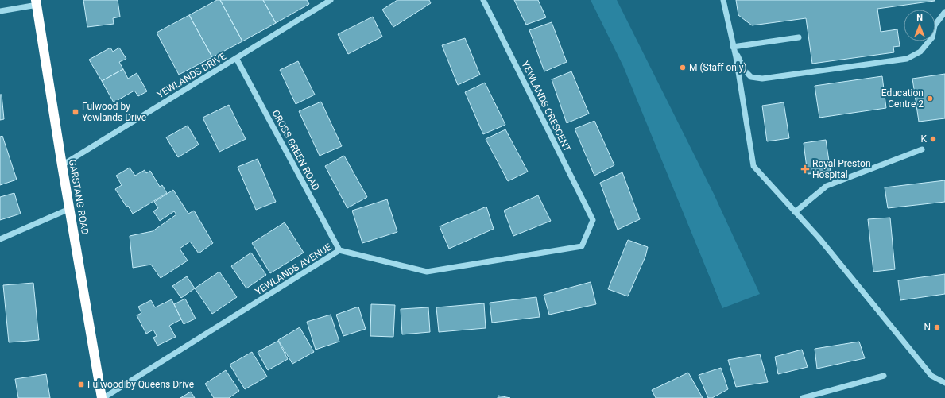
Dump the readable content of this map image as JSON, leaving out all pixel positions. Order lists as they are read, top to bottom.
{
  "streets": {
    "highway": ["GARSTANG ROAD"],
    "street": [
      "YEWLANDS DRIVE",
      "YEWLANDS CRESCENT",
      "CROSS GREEN ROAD",
      "YEWLANDS AVENUE"
    ]
  },
  "crossings": [
    ["YEWLANDS DRIVE", "CROSS GREEN ROAD"],
    ["YEWLANDS DRIVE", "GARSTANG ROAD"],
    ["YEWLANDS CRESCENT", "YEWLANDS AVENUE"],
    ["CROSS GREEN ROAD", "YEWLANDS AVENUE"],
    ["GARSTANG ROAD", "YEWLANDS AVENUE"]
  ],
  "places": {
    "other": [
      "M (Staff only)",
      "Education Centre 2",
      "K",
      "N"
    ],
    "transit": ["Fulwood by Yewlands Drive", "Fulwood by Queens Drive"],
    "health": ["Royal Preston Hospital"]
  },
  "north": "top"
}
